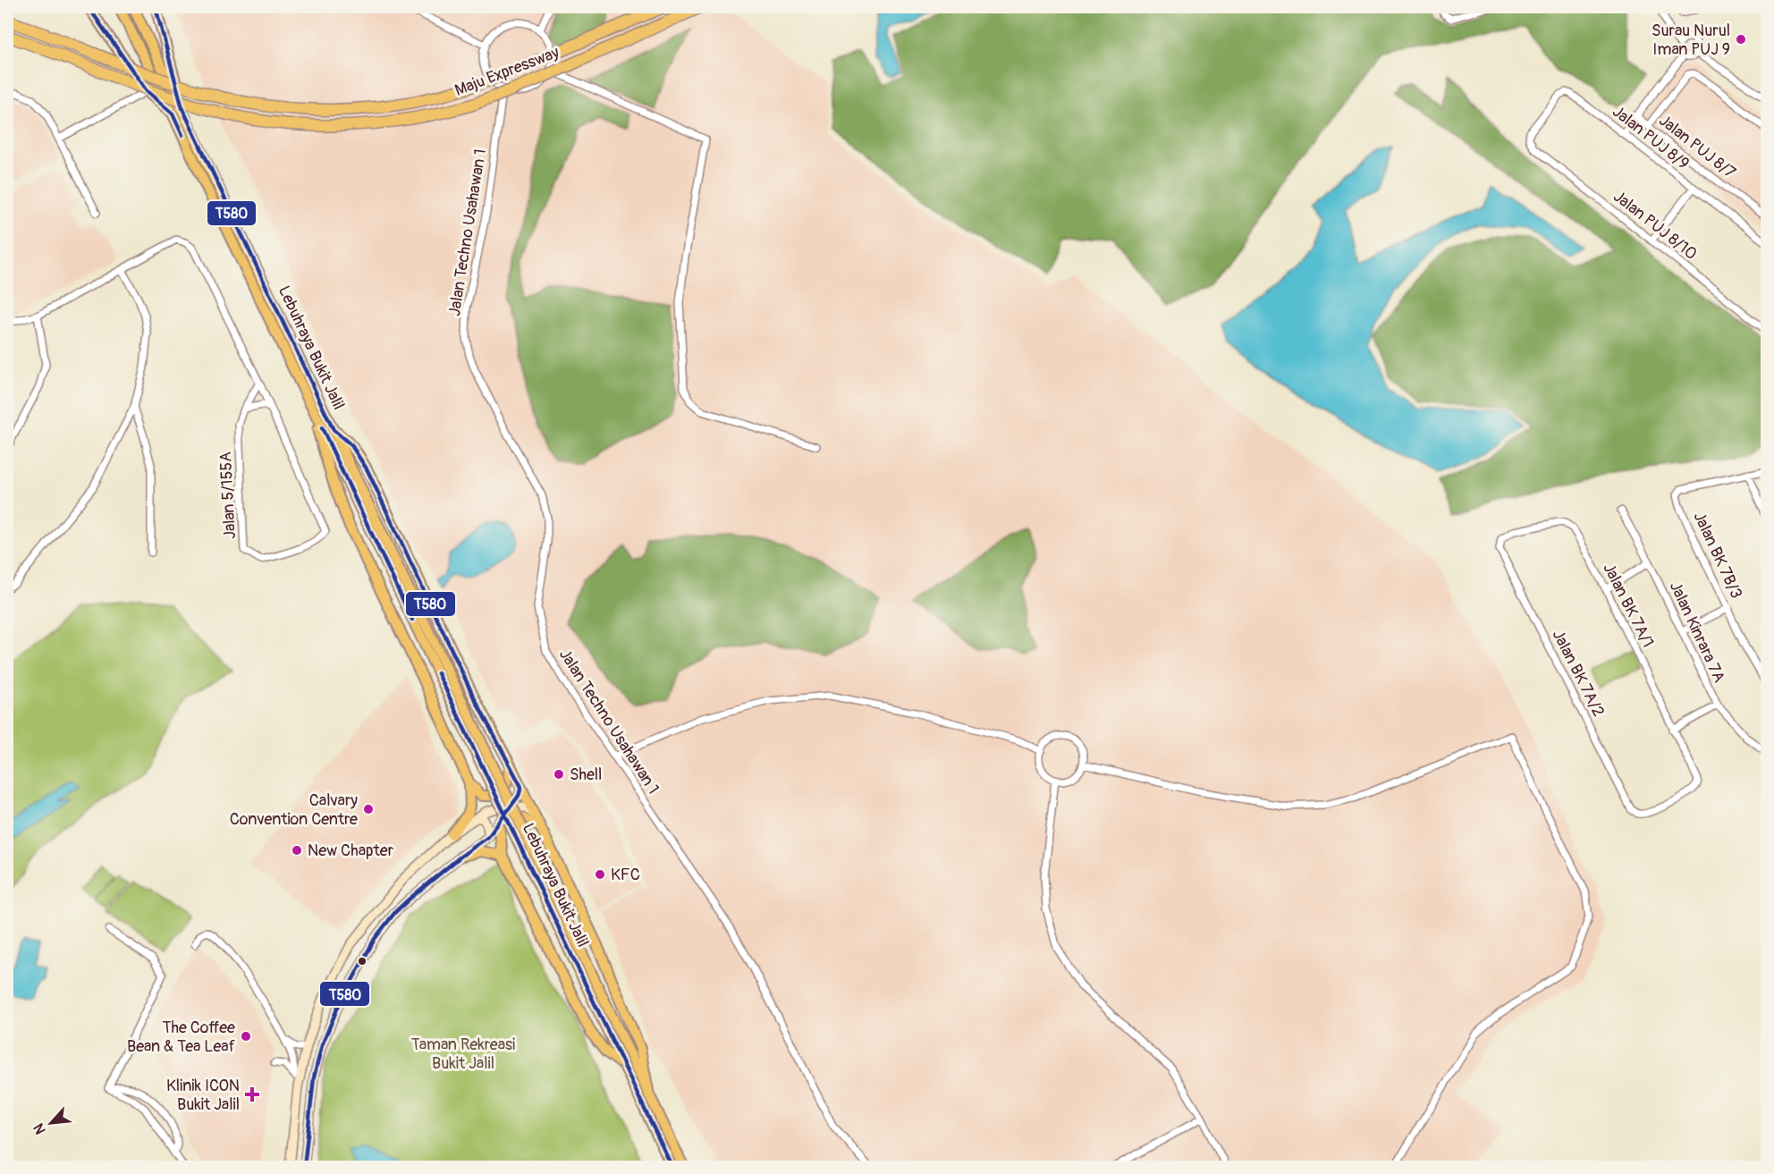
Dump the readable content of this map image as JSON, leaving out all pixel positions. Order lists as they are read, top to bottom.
{
  "streets": {
    "highway": ["Maju Expressway", "Lebuhraya Bukit Jalil"],
    "street": [
      "Jalan PUJ 8/9",
      "Jalan PUJ 8/7",
      "Jalan PUJ 8/10",
      "Jalan Techno Usahawan 1",
      "Jalan 5/155A",
      "Jalan BK 7B/3",
      "Jalan BK 7A/1",
      "Jalan Kinrara 7A",
      "Jalan BK 7A/2"
    ]
  },
  "crossings": [
    ["Jalan PUJ 8/9", "Jalan PUJ 8/10"],
    ["Jalan BK 7A/1", "Jalan BK 7A/2"]
  ],
  "parks": ["Taman Rekreasi Bukit Jalil"],
  "places": {
    "other": [
      "Surau Nurul Iman PUJ 9",
      "Shell",
      "Calvary Convention Centre",
      "New Chapter",
      "KFC",
      "The Coffee Bean & Tea Leaf"
    ],
    "health": ["Klinik ICON Bukit Jalil"]
  },
  "lines": ["transit line T580"],
  "north": "bottom left"
}
